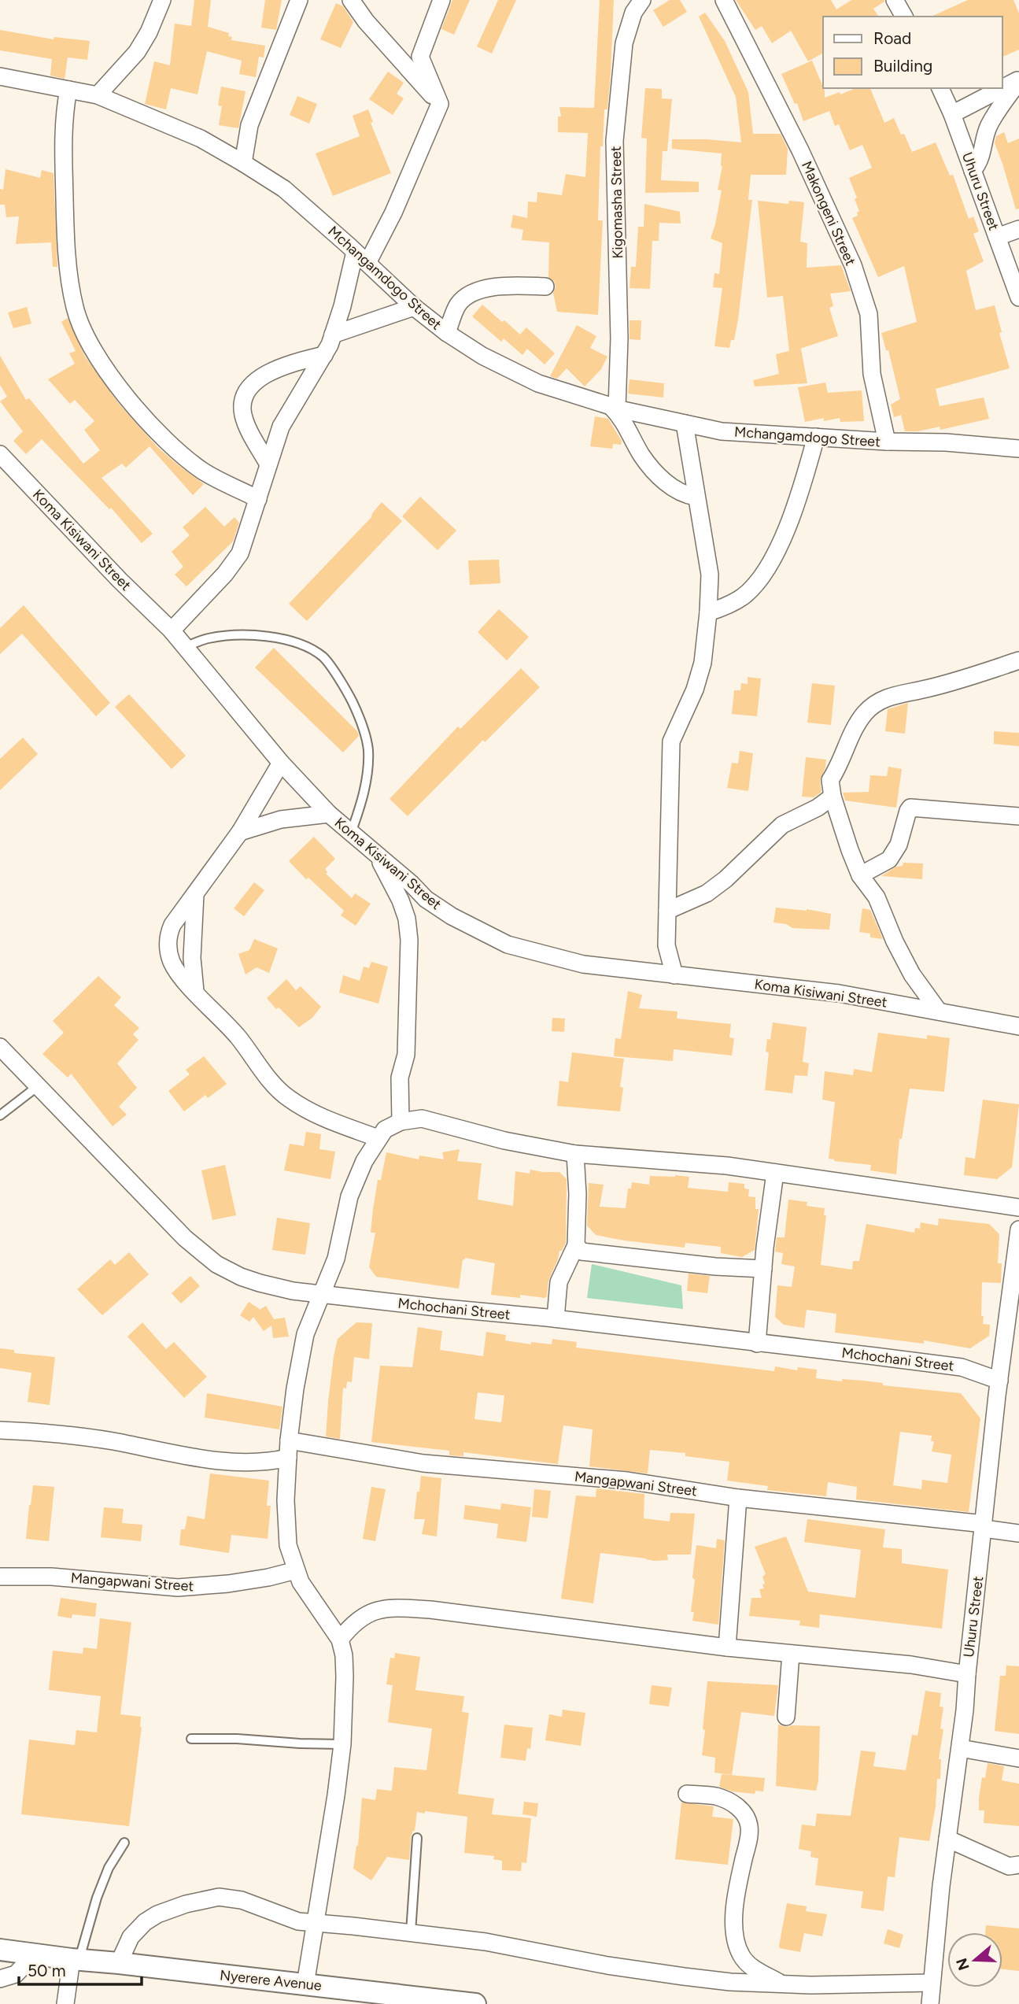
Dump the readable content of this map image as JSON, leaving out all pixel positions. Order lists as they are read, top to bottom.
{
  "streets": {
    "street": [
      "Uhuru Street",
      "Kigomasha Street",
      "Makongeni Street",
      "Mchangamdogo Street",
      "Koma Kisiwani Street",
      "Mchochani Street",
      "Mangapwani Street",
      "Nyerere Avenue"
    ]
  },
  "crossings": [
    ["Uhuru Street", "Mchochani Street"],
    ["Uhuru Street", "Mangapwani Street"],
    ["Kigomasha Street", "Mchangamdogo Street"],
    ["Makongeni Street", "Mchangamdogo Street"]
  ],
  "legend": ["Road", "Building"],
  "scale_bar": "50 m",
  "north": "left"
}
